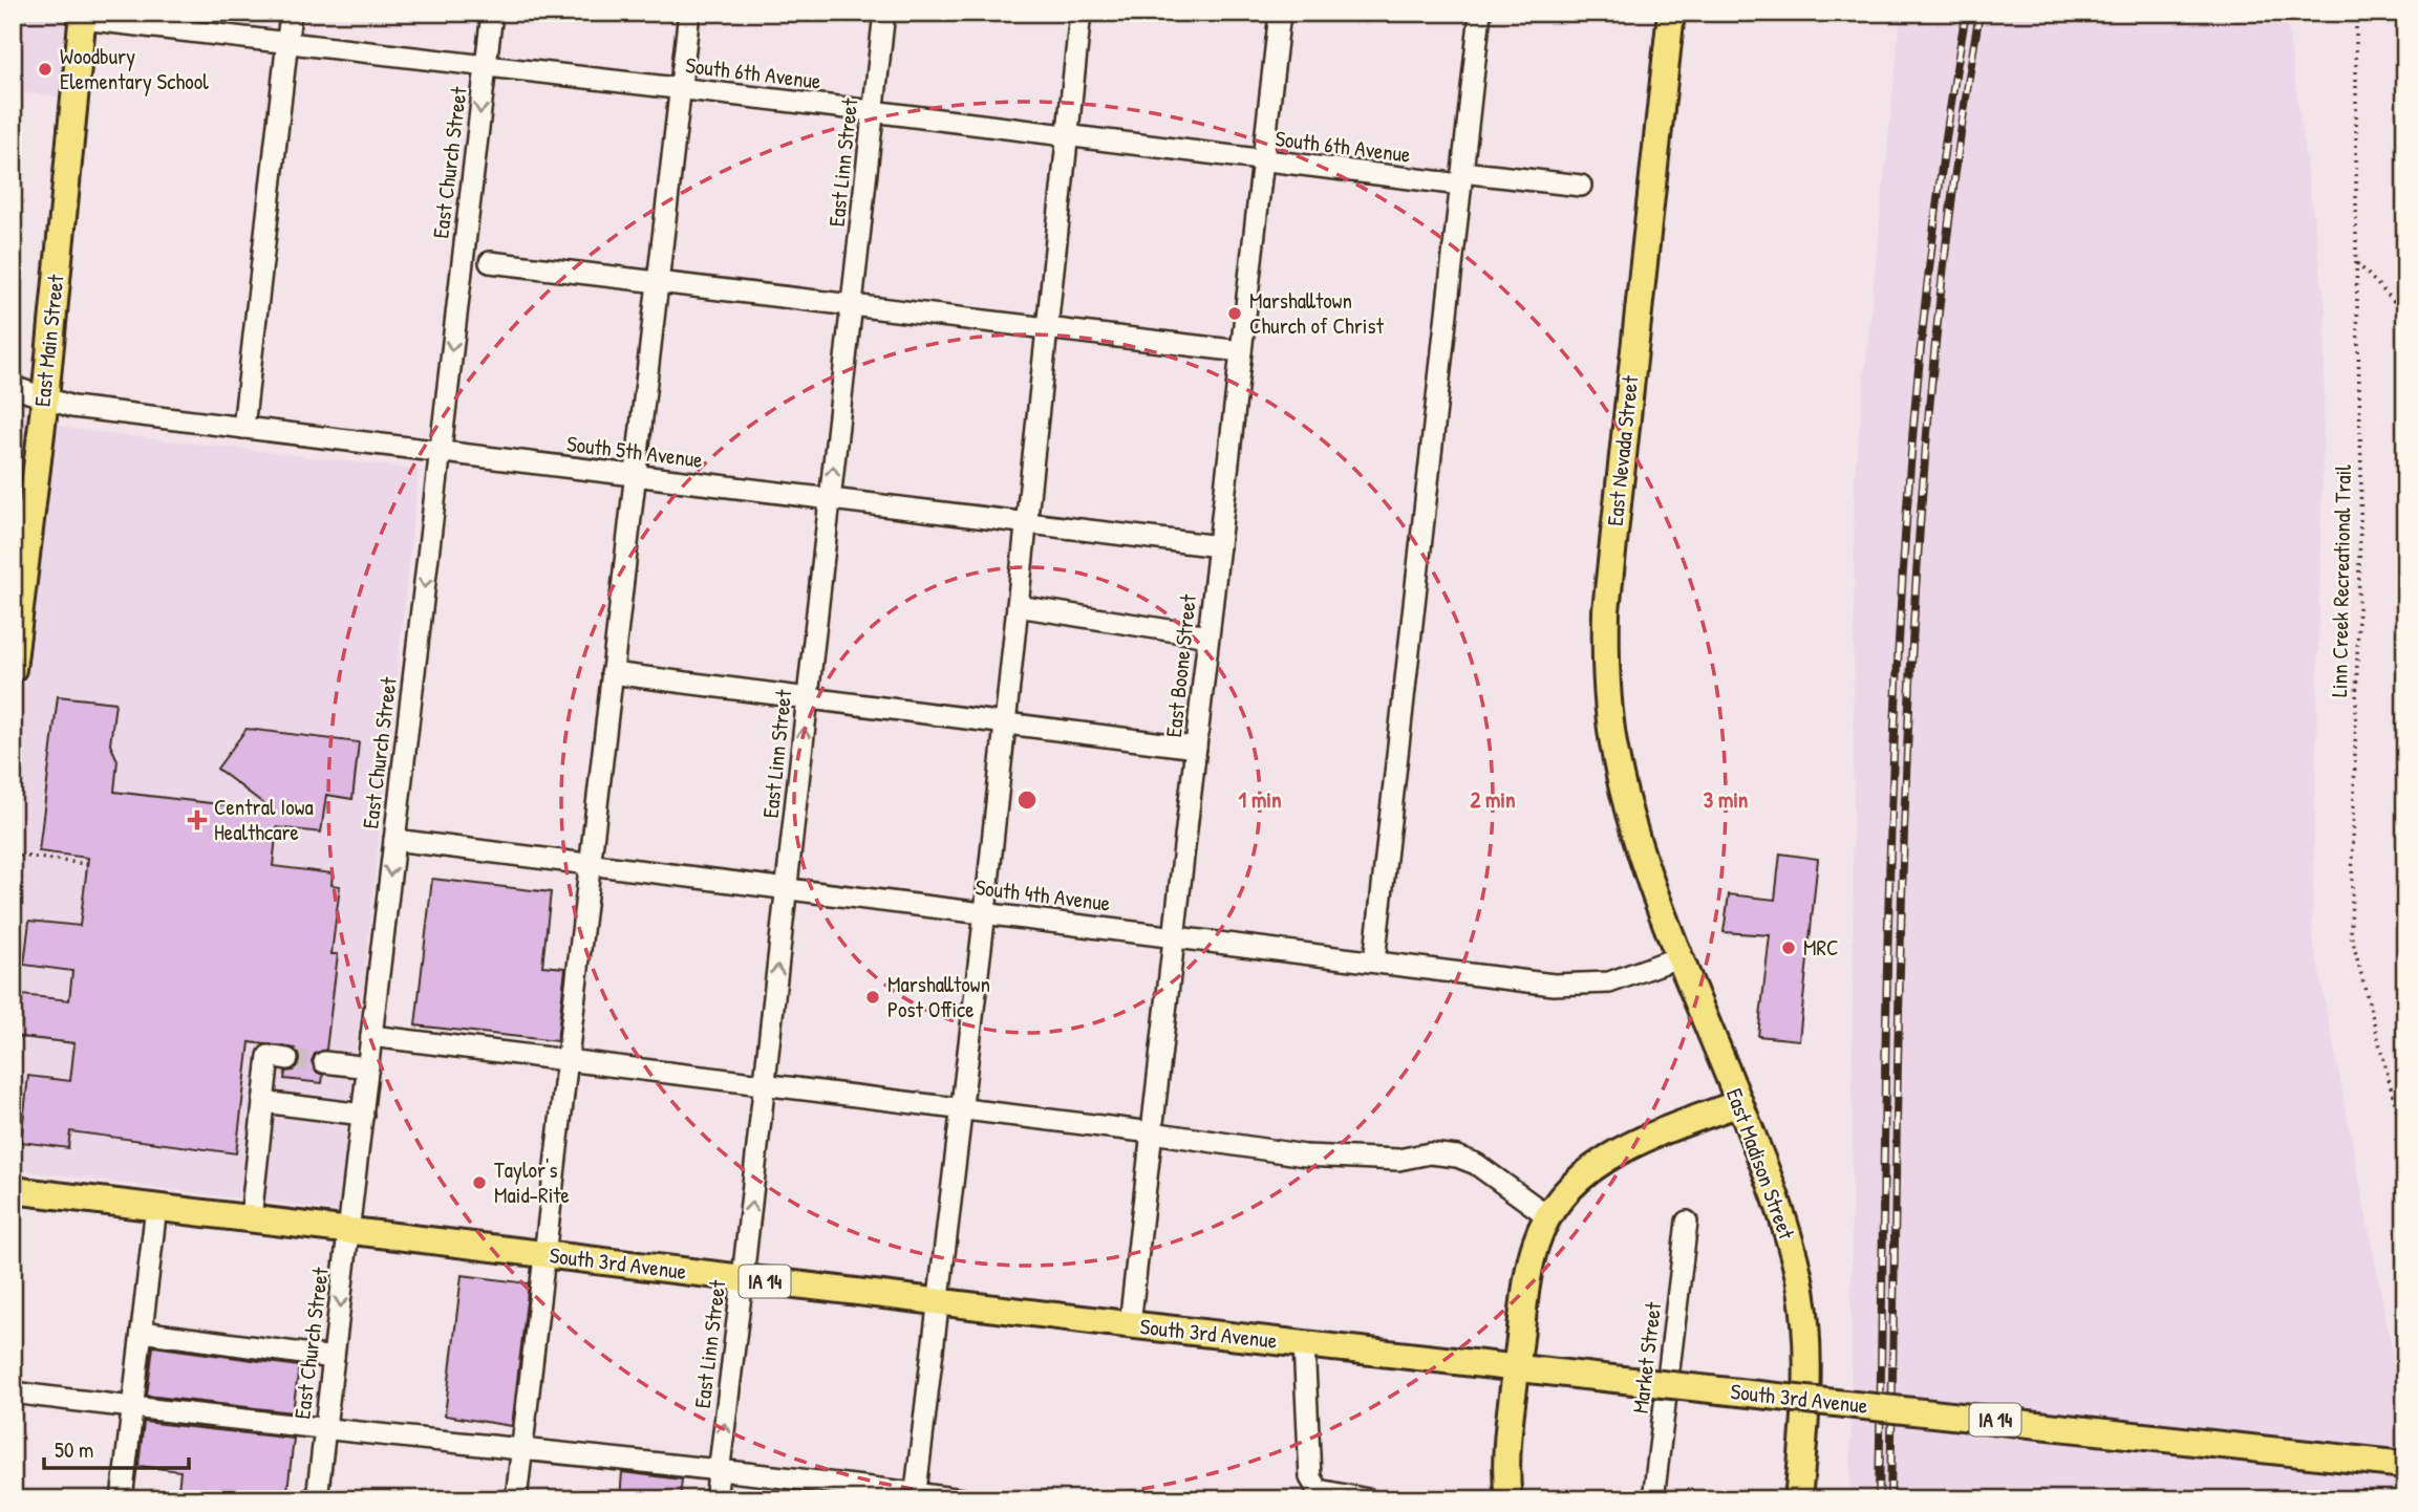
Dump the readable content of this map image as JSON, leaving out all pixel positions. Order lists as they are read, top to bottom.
{
  "streets": {
    "main road": [
      "East Main Street",
      "East Nevada Street",
      "East Madison Street",
      "South 3rd Avenue",
      "IA 14"
    ],
    "street": [
      "South 6th Avenue",
      "East Church Street",
      "East Linn Street",
      "South 5th Avenue",
      "East Boone Street",
      "South 4th Avenue",
      "Market Street"
    ],
    "path": ["Linn Creek Recreational Trail"]
  },
  "crossings": [
    ["South 6th Avenue", "East Church Street"],
    ["South 6th Avenue", "East Linn Street"],
    ["South 6th Avenue", "East Main Street"],
    ["South 6th Avenue", "East Boone Street"],
    ["East Church Street", "South 5th Avenue"],
    ["East Church Street", "South 4th Avenue"],
    ["East Church Street", "South 3rd Avenue"],
    ["East Linn Street", "South 5th Avenue"],
    ["East Linn Street", "South 4th Avenue"],
    ["East Linn Street", "South 3rd Avenue"],
    ["East Main Street", "South 5th Avenue"],
    ["East Nevada Street", "East Madison Street"],
    ["South 5th Avenue", "East Boone Street"],
    ["East Boone Street", "South 4th Avenue"],
    ["East Boone Street", "South 3rd Avenue"],
    ["South 4th Avenue", "East Madison Street"]
  ],
  "one_way": ["East Church Street", "East Linn Street"],
  "places": {
    "other": [
      "Woodbury Elementary School",
      "Marshalltown Church of Christ",
      "MRC",
      "Marshalltown Post Office",
      "Taylor's Maid-Rite"
    ],
    "health": ["Central Iowa Healthcare"]
  },
  "scale_bar": "50 m",
  "rings": ["1 min", "2 min", "3 min"]
}
